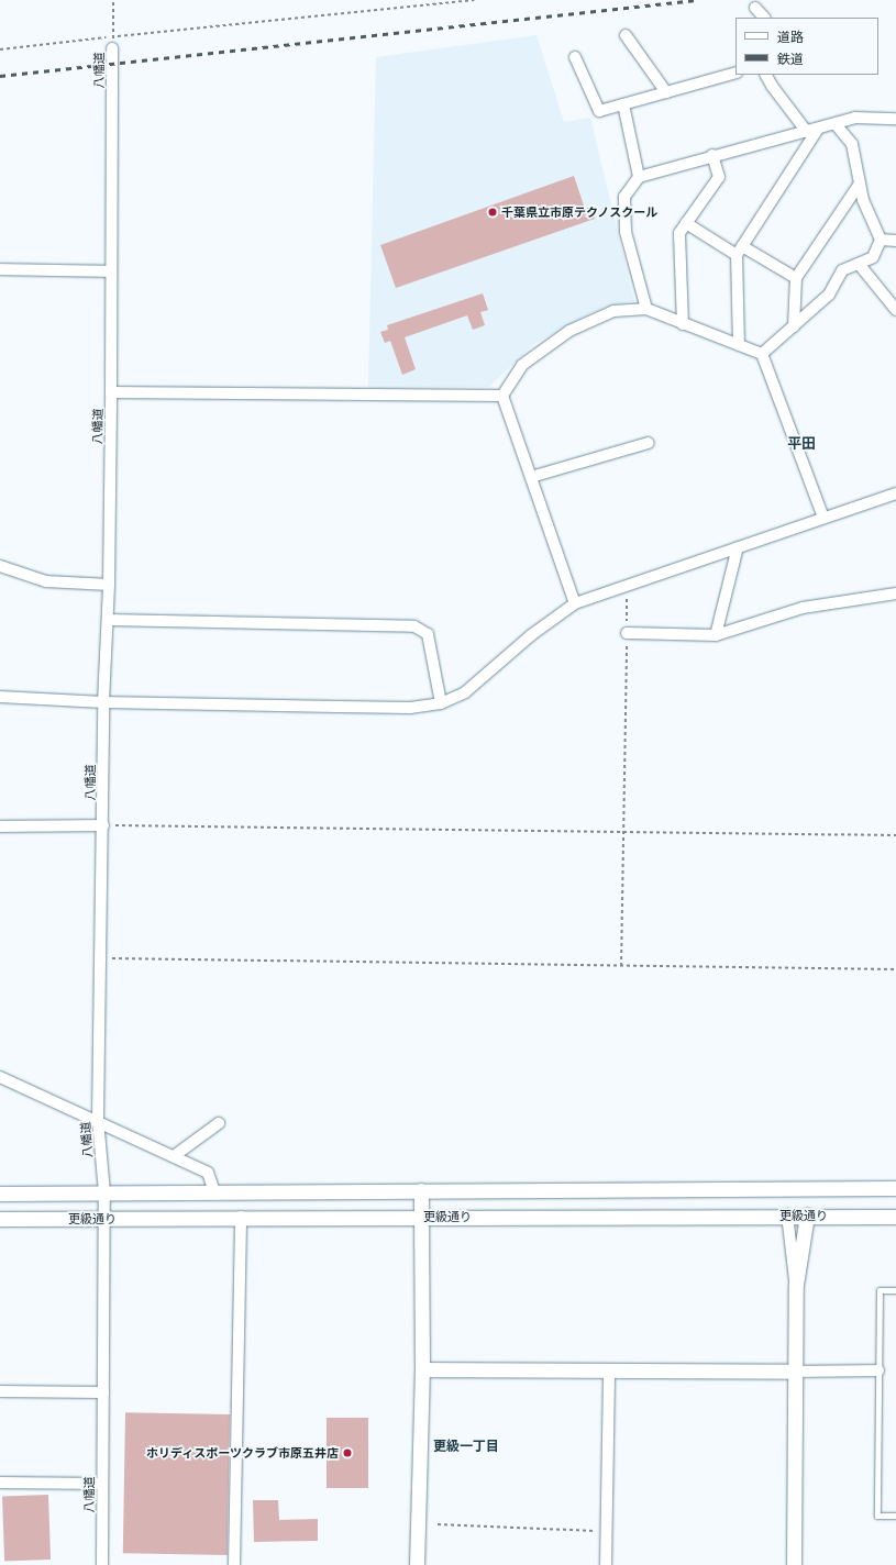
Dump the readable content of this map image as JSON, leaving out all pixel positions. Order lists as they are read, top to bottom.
{
  "streets": {
    "street": ["八幡道", "更級通り"]
  },
  "crossings": [
    ["八幡道", "更級通り"]
  ],
  "districts": ["平田", "更級一丁目"],
  "places": ["千葉県立市原テクノスクール", "ホリディスポーツクラブ市原五井店"],
  "legend": ["道路", "鉄道"]
}
